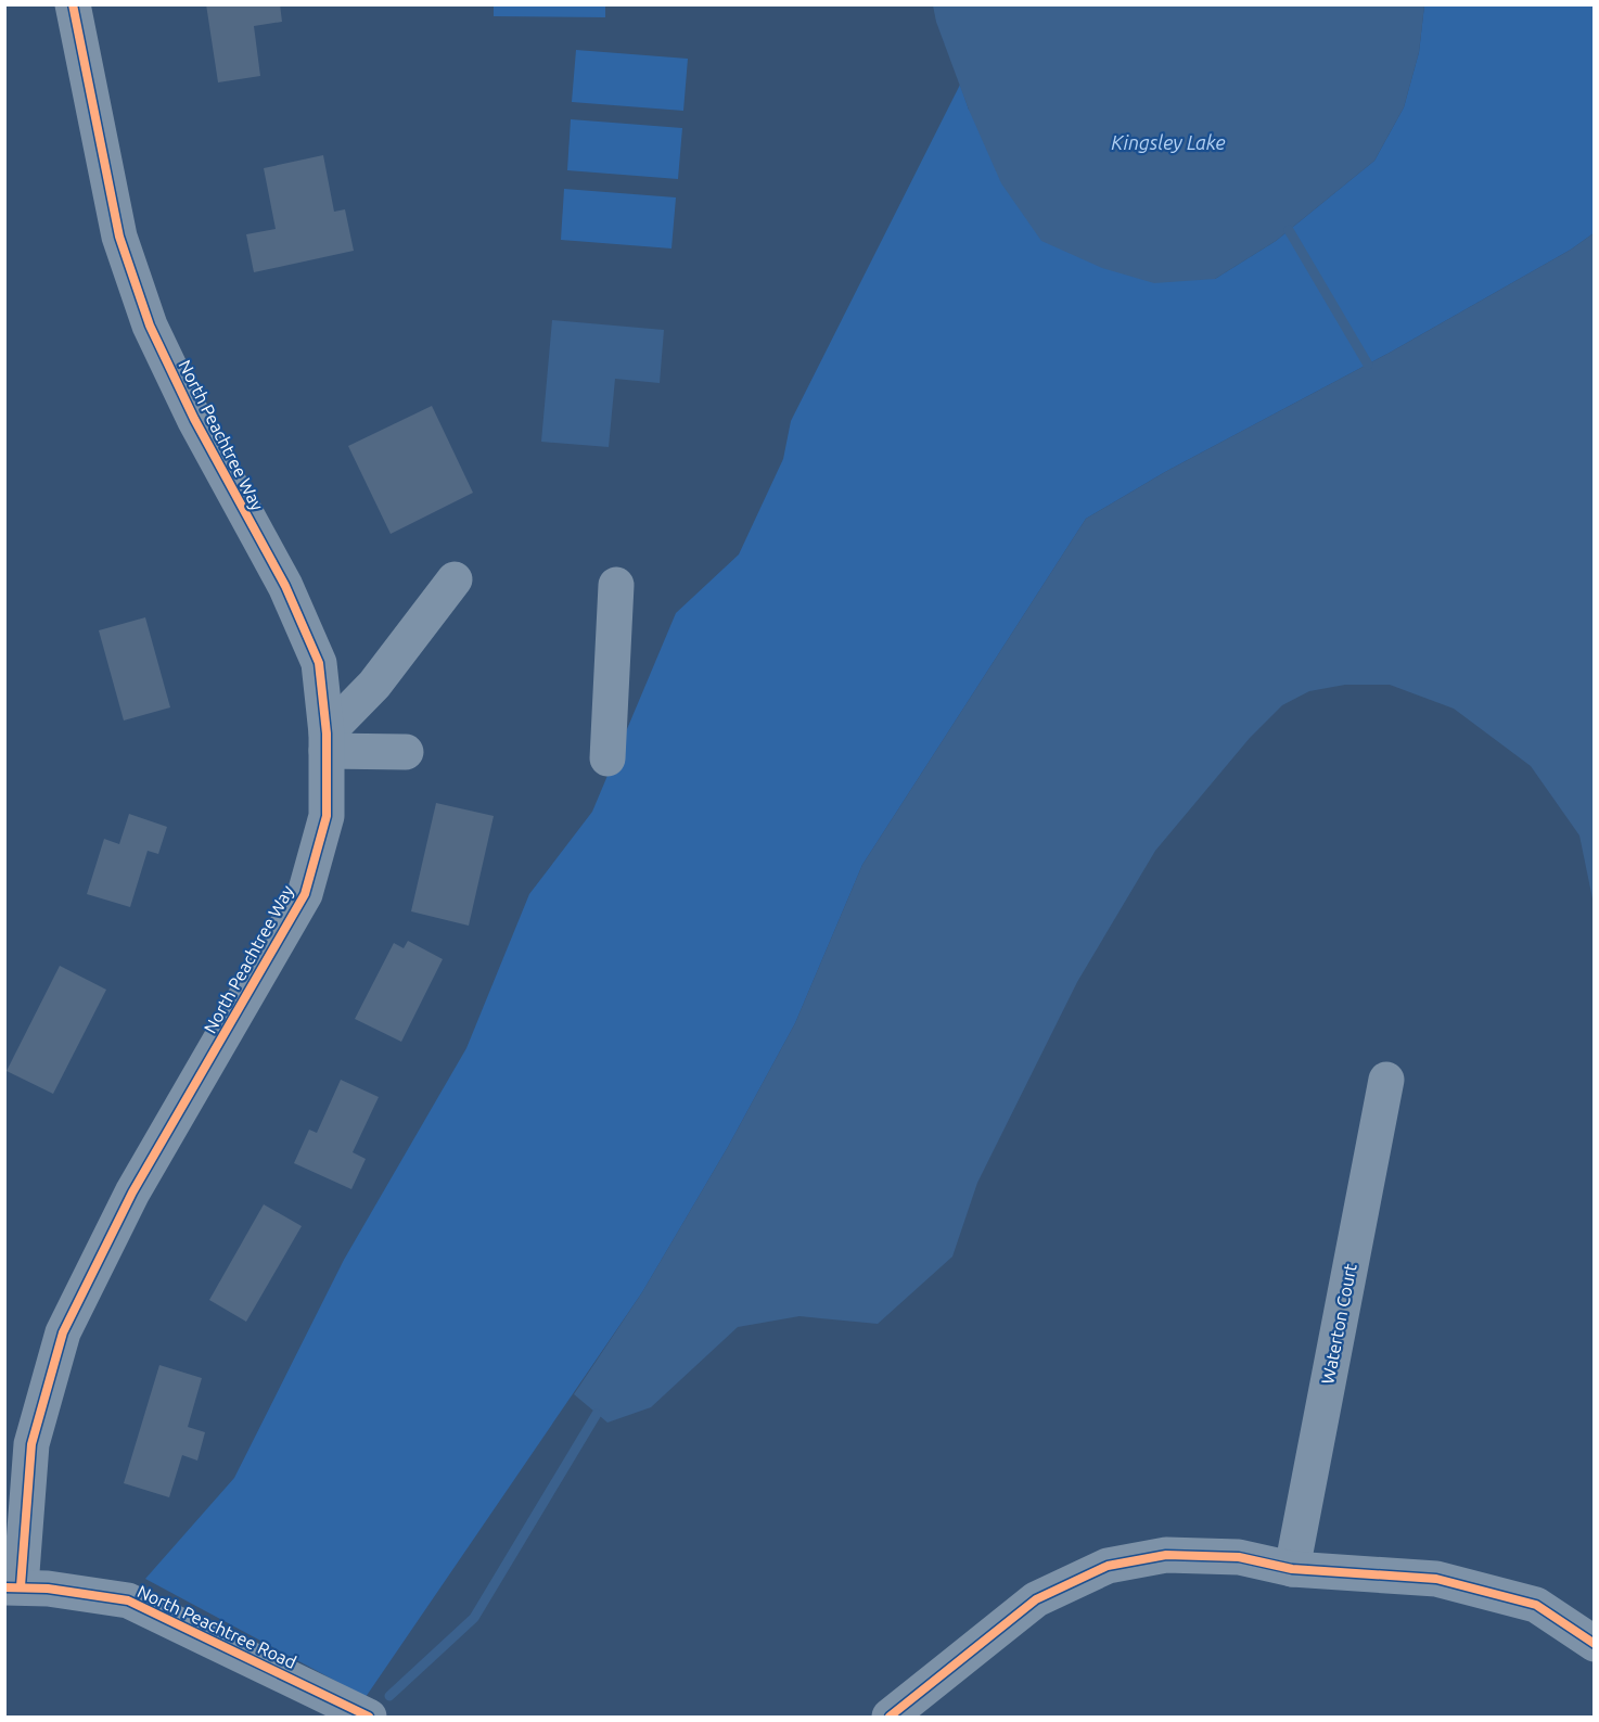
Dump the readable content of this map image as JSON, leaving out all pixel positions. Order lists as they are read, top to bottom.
{
  "streets": {
    "street": ["North Peachtree Way", "Waterton Court", "North Peachtree Road"]
  },
  "crossings": [
    ["North Peachtree Way", "North Peachtree Road"]
  ],
  "water": ["Kingsley Lake"]
}
